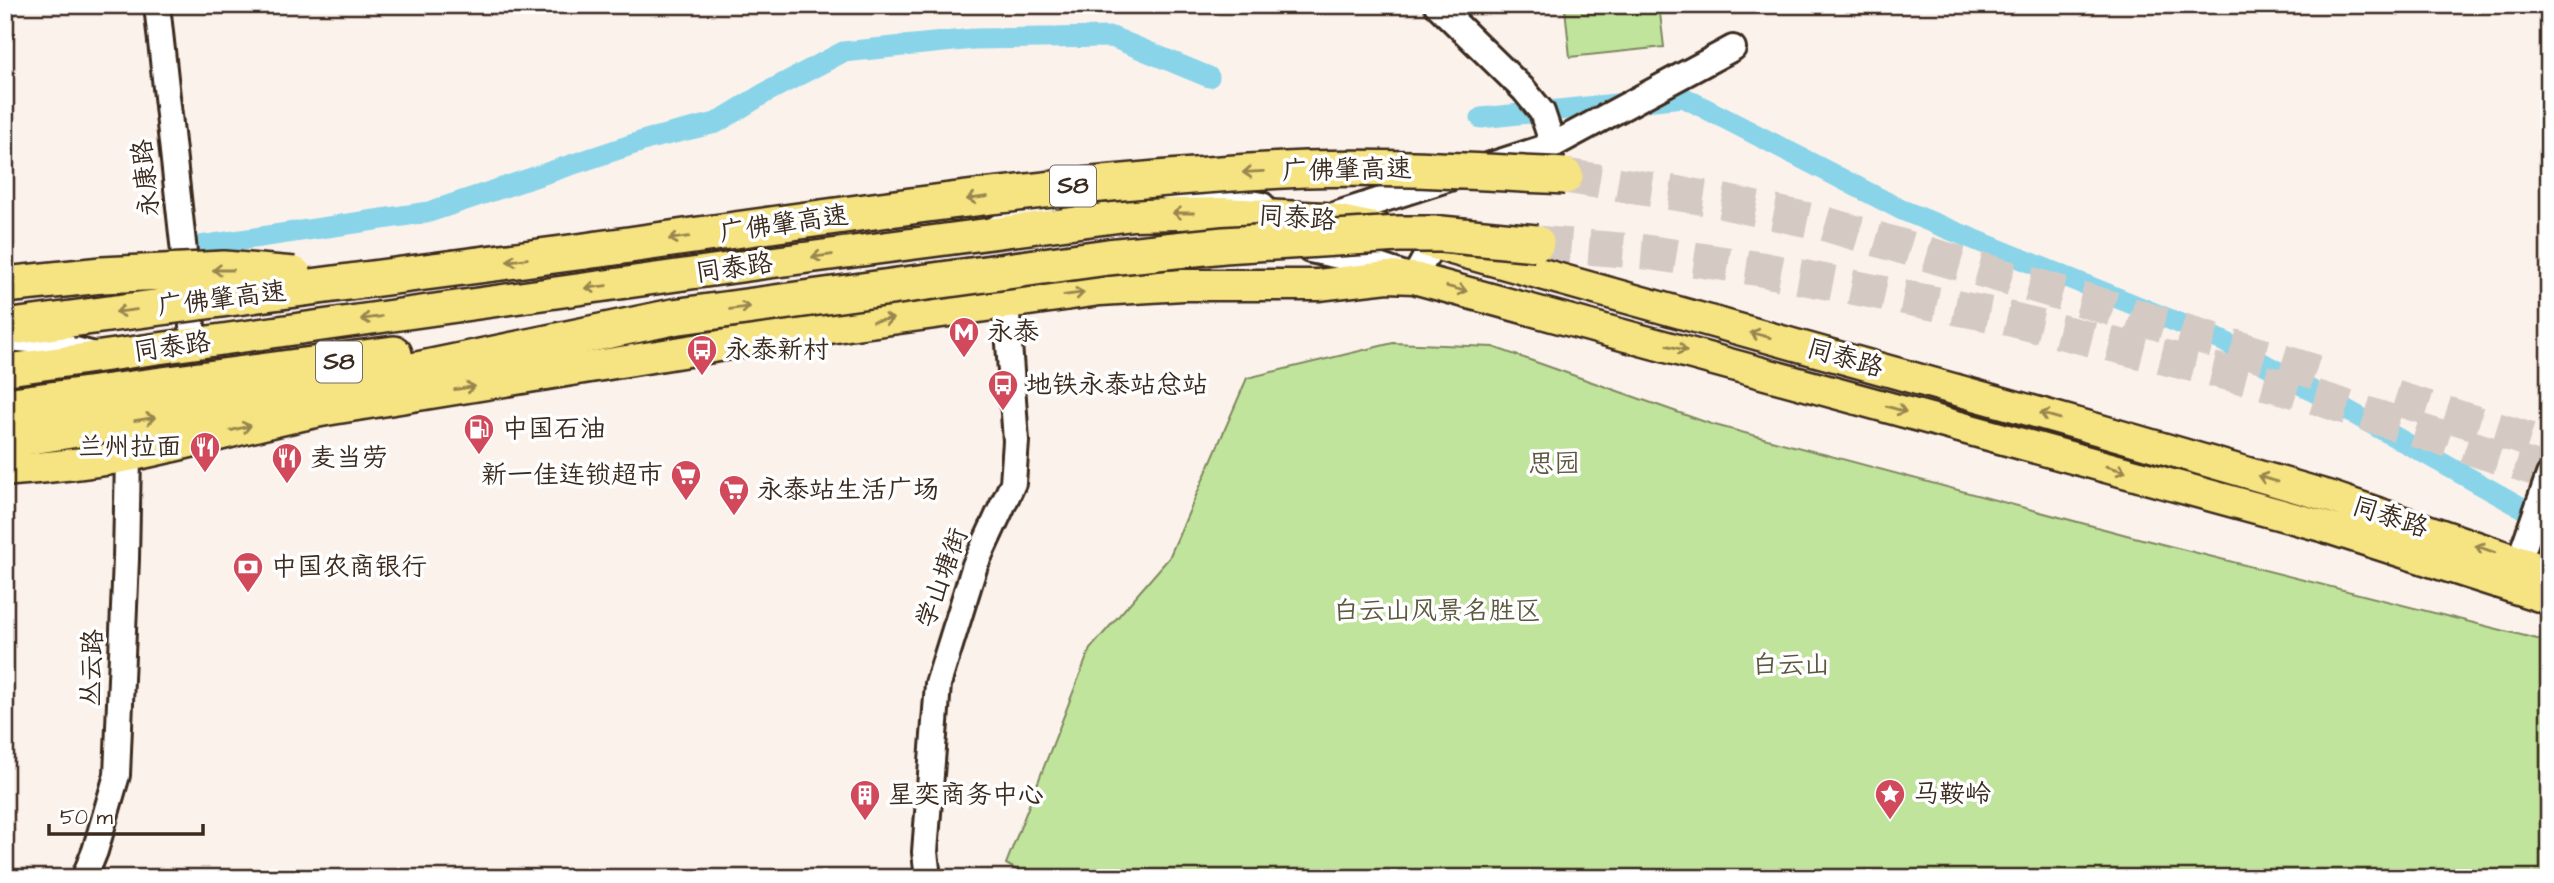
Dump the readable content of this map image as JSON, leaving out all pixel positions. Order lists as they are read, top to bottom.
{
  "streets": {
    "highway": ["广佛肇高速", "S8"],
    "main road": ["同泰路"],
    "street": ["永康路", "学山塘街", "丛云路"]
  },
  "crossings": [
    ["永康路", "同泰路"],
    ["同泰路", "学山塘街"],
    ["同泰路", "丛云路"]
  ],
  "parks": ["思园", "白云山风景名胜区", "白云山"],
  "places": {
    "metro station": ["永泰"],
    "bus stop": ["永泰新村", "地铁永泰站总站"],
    "fuel station": ["中国石油"],
    "restaurant": ["兰州拉面", "麦当劳"],
    "supermarket": ["新一佳连锁超市", "永泰站生活广场"],
    "bank": ["中国农商银行"],
    "place": ["马鞍岭"],
    "building": ["星奕商务中心"]
  },
  "scale_bar": "50 m"
}
